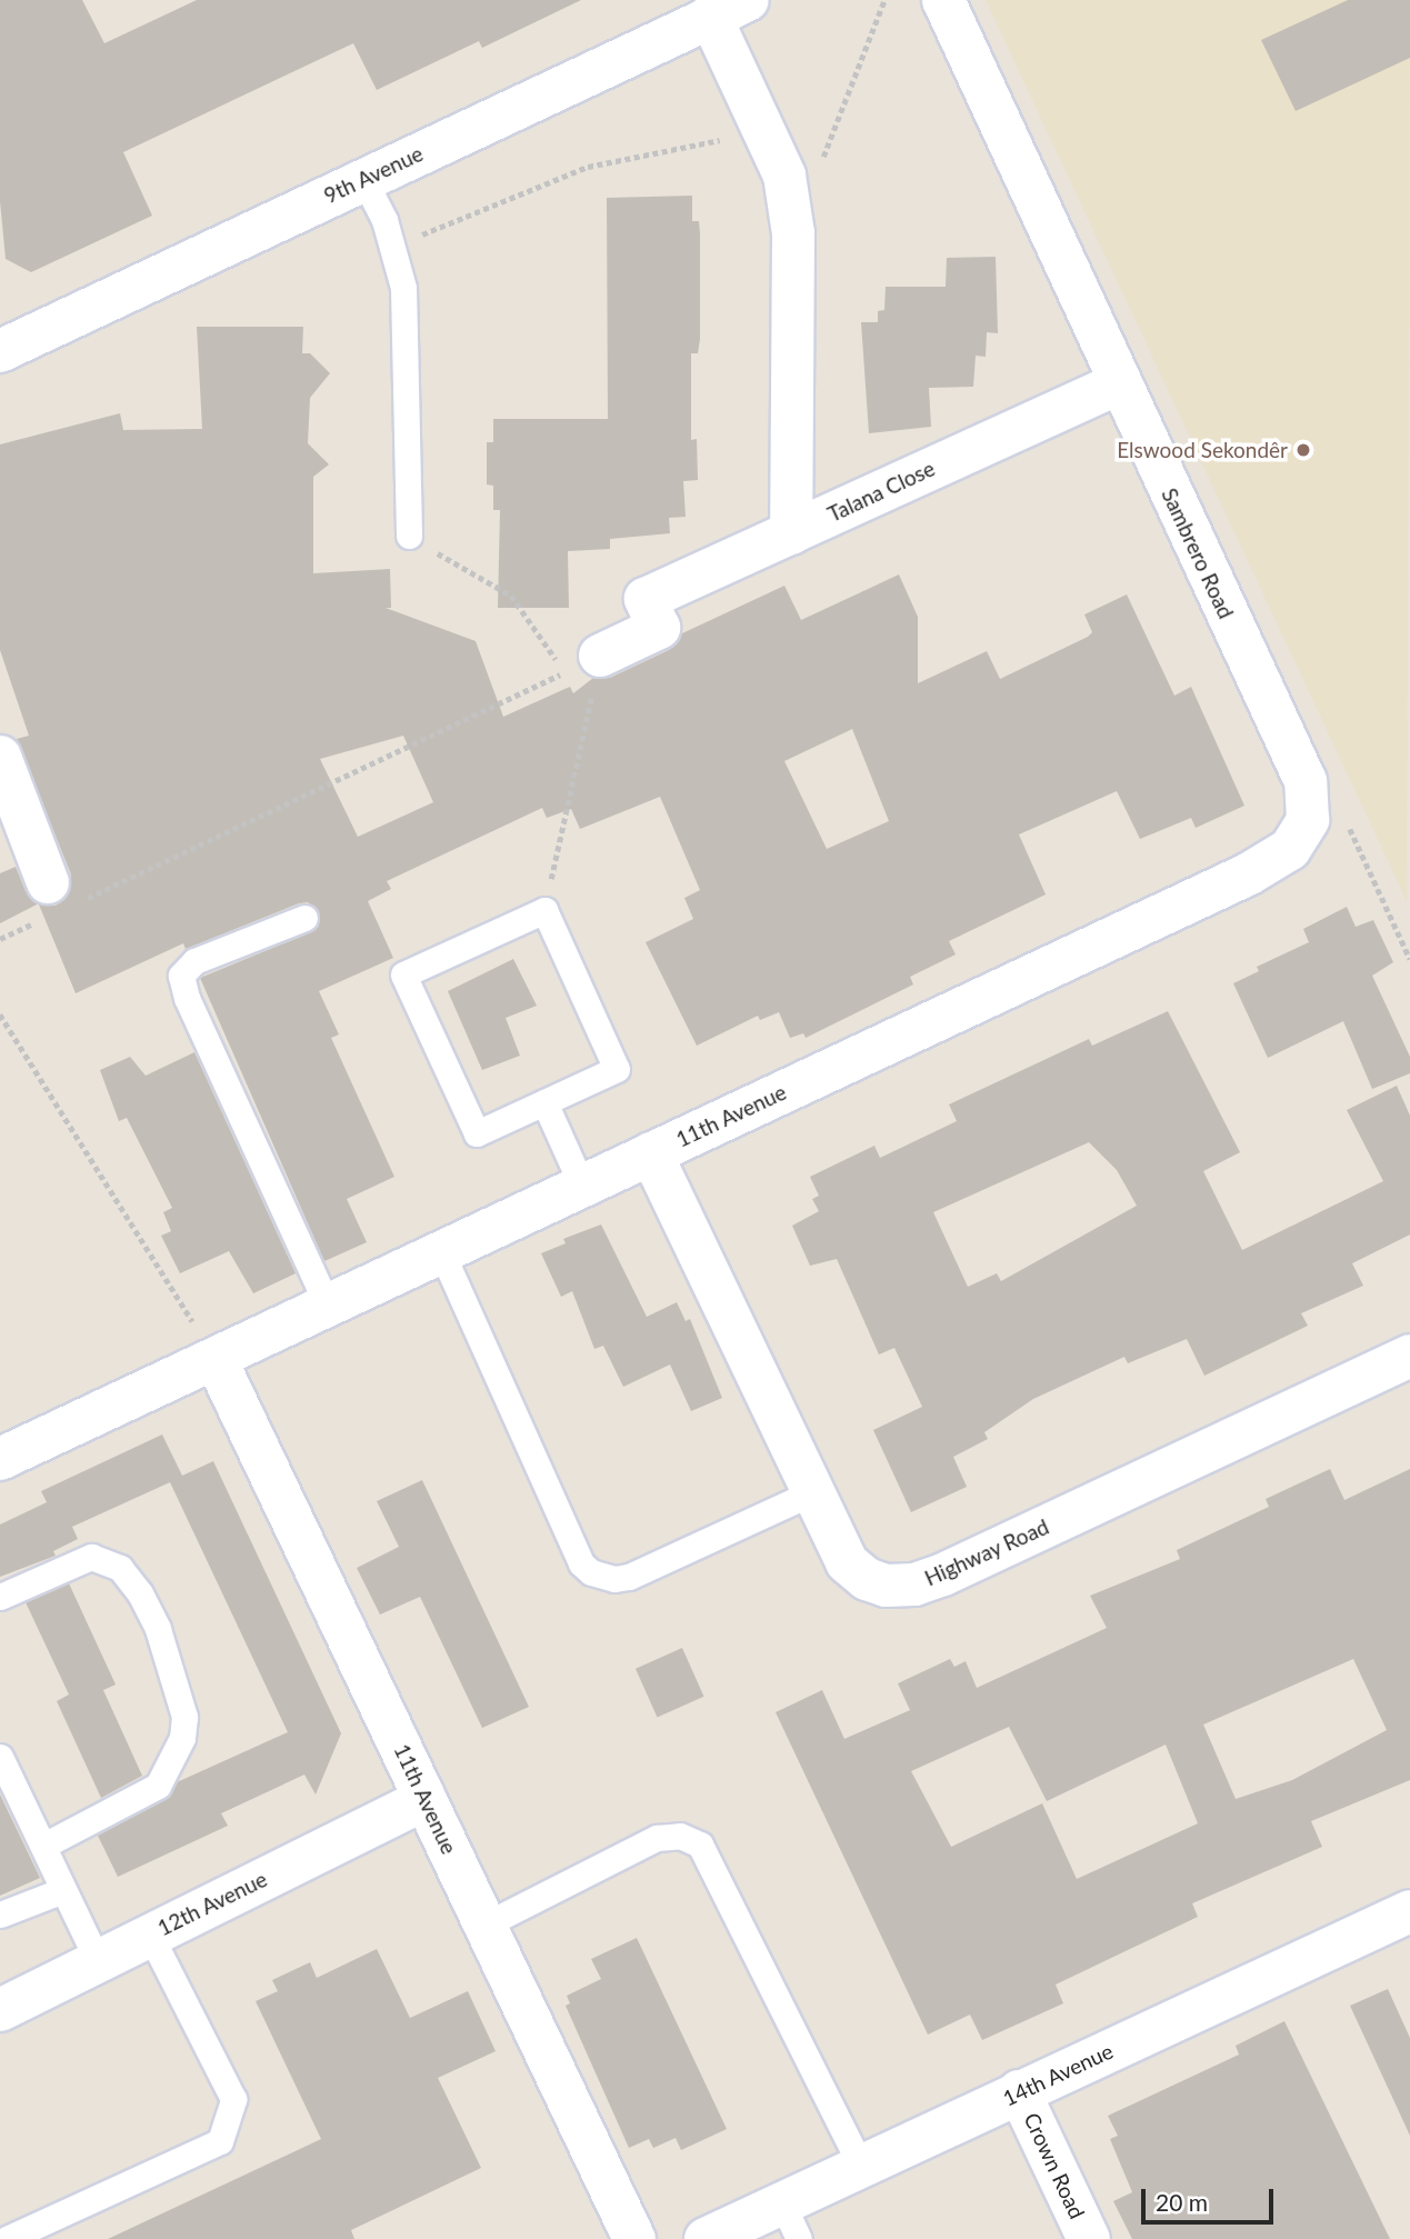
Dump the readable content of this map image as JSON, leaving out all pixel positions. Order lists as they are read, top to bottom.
{
  "streets": {
    "street": [
      "9th Avenue",
      "Talana Close",
      "Sambrero Road",
      "11th Avenue",
      "Highway Road",
      "12th Avenue",
      "14th Avenue",
      "Crown Road"
    ]
  },
  "crossings": [
    ["Talana Close", "Sambrero Road"],
    ["Sambrero Road", "11th Avenue"],
    ["11th Avenue", "Highway Road"],
    ["11th Avenue", "12th Avenue"],
    ["14th Avenue", "Crown Road"]
  ],
  "places": ["Elswood Sekondêr"],
  "scale_bar": "20 m"
}
